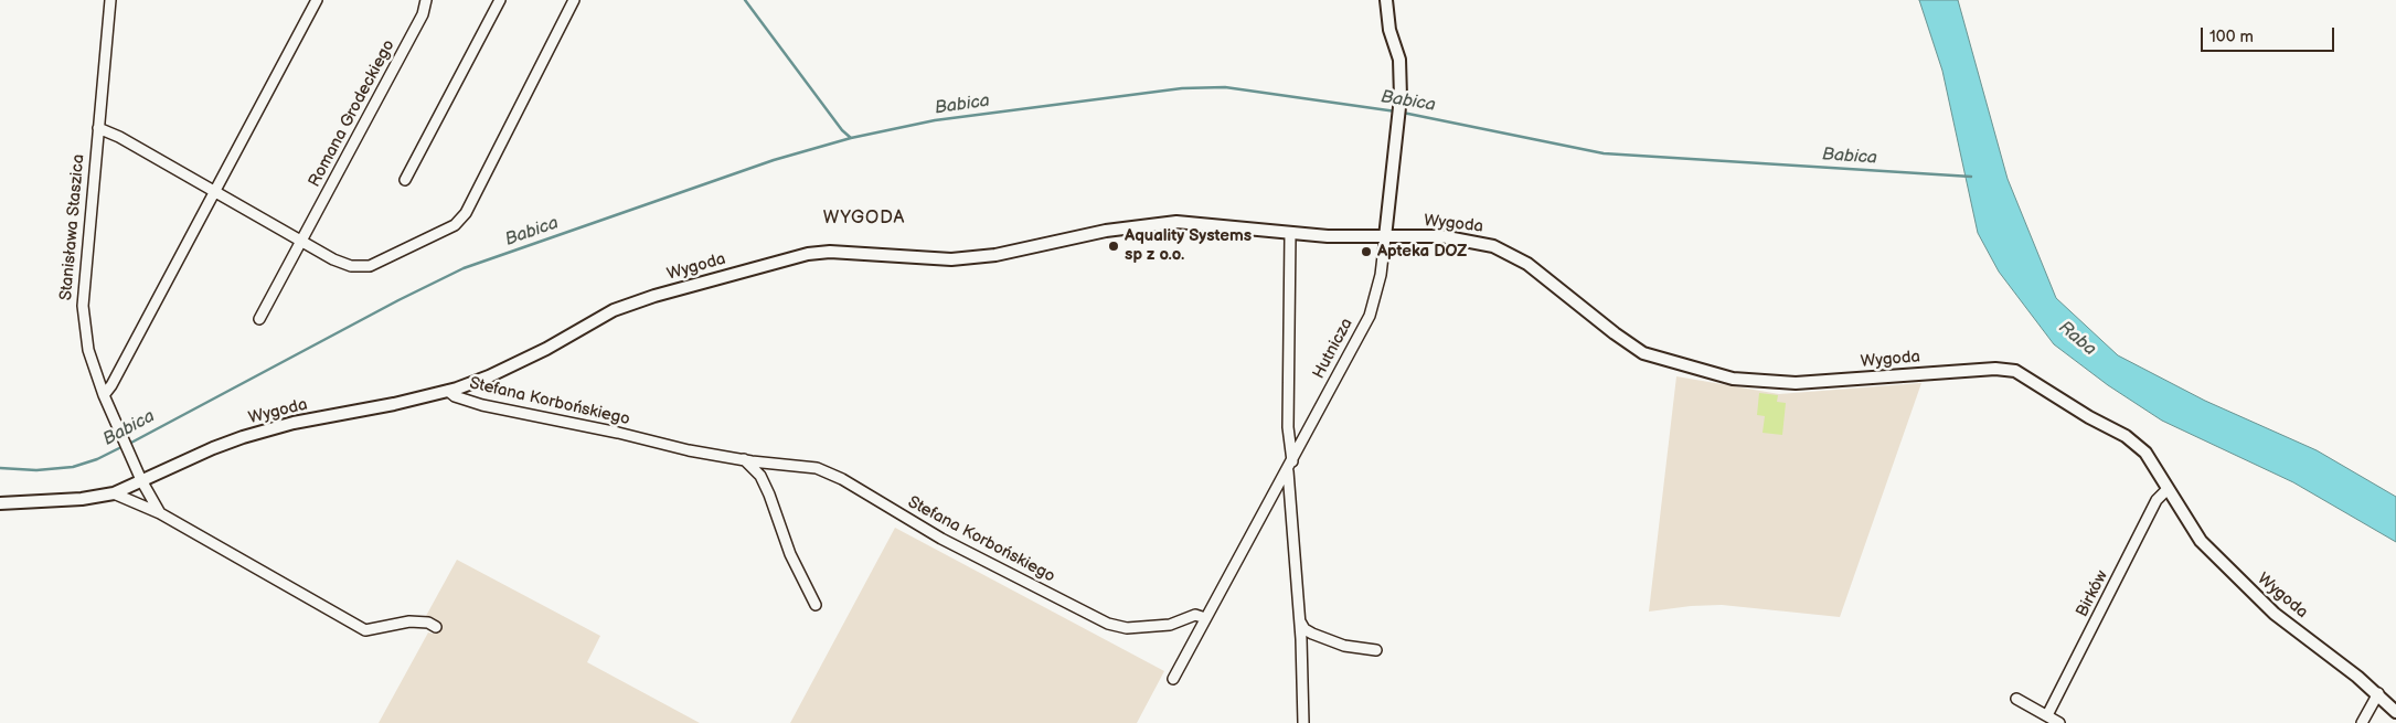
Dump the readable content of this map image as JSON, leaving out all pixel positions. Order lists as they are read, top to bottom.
{
  "streets": {
    "street": [
      "Romana Grodeckiego",
      "Wygoda",
      "Stanisława Staszica",
      "Hutnicza",
      "Stefana Korbońskiego",
      "Birków"
    ]
  },
  "crossings": [
    ["Wygoda", "Stanisława Staszica"],
    ["Wygoda", "Hutnicza"],
    ["Wygoda", "Stefana Korbońskiego"],
    ["Wygoda", "Birków"],
    ["Hutnicza", "Stefana Korbońskiego"]
  ],
  "districts": ["WYGODA"],
  "water": ["Babica", "Raba"],
  "places": ["Aquality Systems sp z o.o.", "Apteka DOZ"],
  "scale_bar": "100 m"
}
